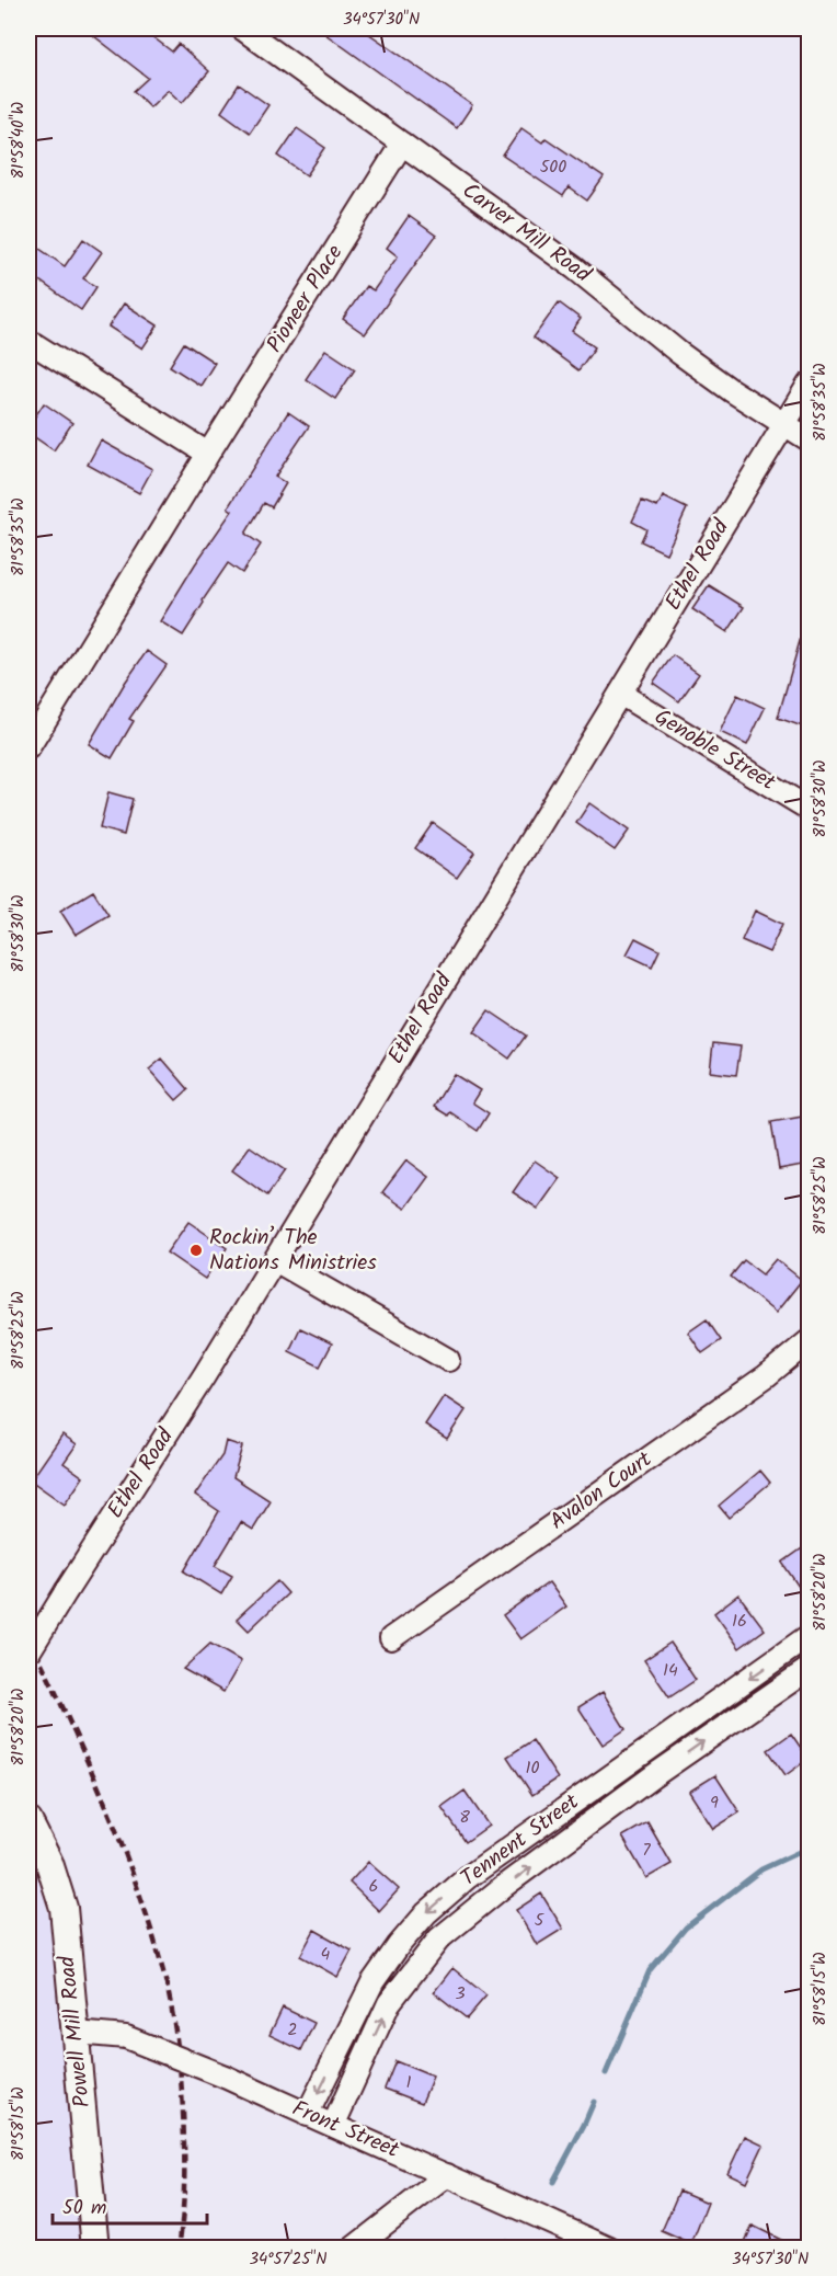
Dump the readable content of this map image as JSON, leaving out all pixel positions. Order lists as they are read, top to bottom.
{
  "streets": {
    "street": [
      "Carver Mill Road",
      "Pioneer Place",
      "Ethel Road",
      "Genoble Street",
      "Avalon Court",
      "Tennent Street",
      "Powell Mill Road",
      "Front Street"
    ]
  },
  "crossings": [
    ["Carver Mill Road", "Pioneer Place"],
    ["Carver Mill Road", "Ethel Road"],
    ["Ethel Road", "Genoble Street"],
    ["Tennent Street", "Front Street"],
    ["Powell Mill Road", "Front Street"]
  ],
  "places": ["Rockin’ The Nations Ministries"],
  "house_numbers": [
    "500",
    "16",
    "14",
    "10",
    "9",
    "8",
    "7",
    "6",
    "5",
    "4",
    "3",
    "2",
    "1"
  ],
  "scale_bar": "50 m",
  "coordinates": [
    "34°57'30\"N",
    "81°58'40\"W",
    "81°58'35\"W",
    "81°58'30\"W",
    "81°58'25\"W",
    "81°58'20\"W",
    "81°58'15\"W",
    "34°57'25\"N"
  ]
}
